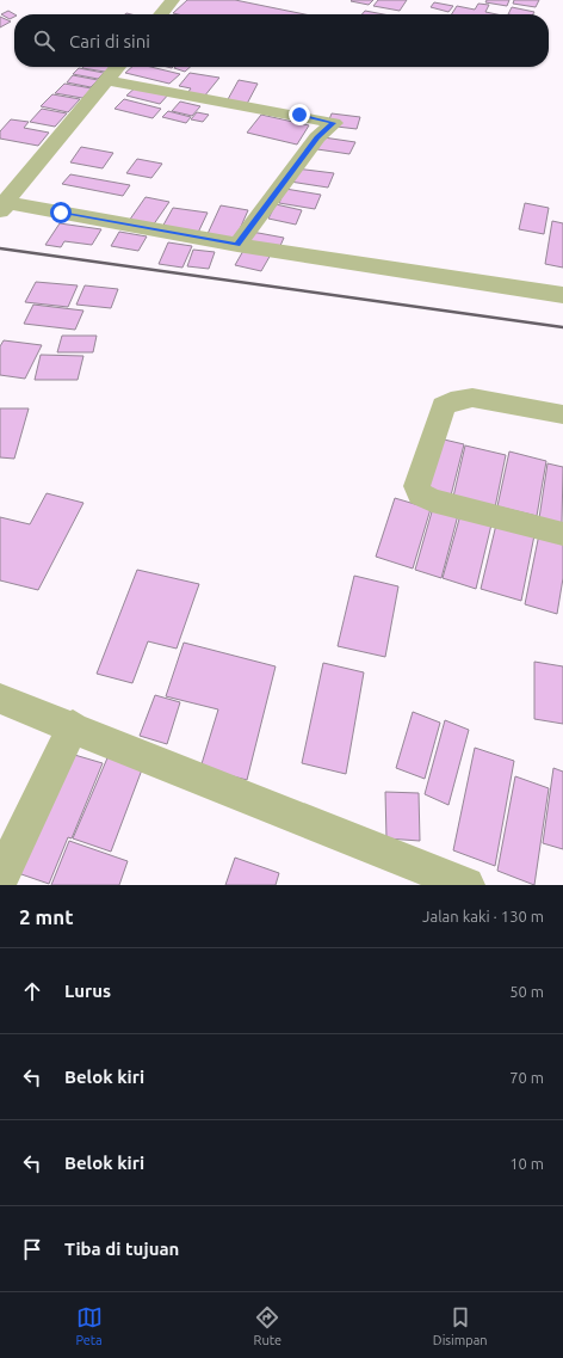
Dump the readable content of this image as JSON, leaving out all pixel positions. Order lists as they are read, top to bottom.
{
  "page": {
    "search": "Cari di sini",
    "heading": ["2 mnt", "Jalan kaki · 130 m"],
    "list": [
      ["Lurus", "50 m"],
      ["Belok kiri", "70 m"],
      ["Belok kiri", "10 m"],
      "Tiba di tujuan"
    ],
    "nav": ["Peta", "Rute", "Disimpan"]
  }
}
